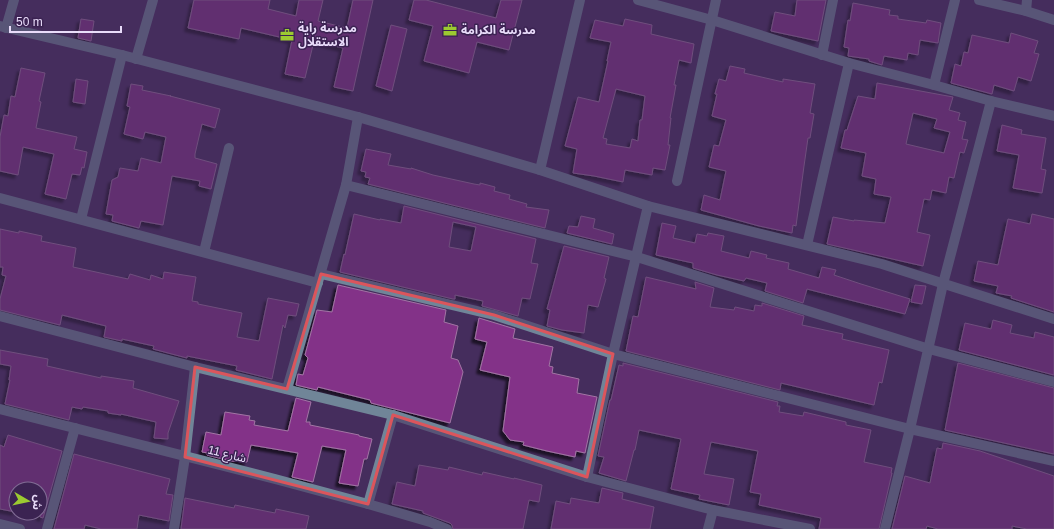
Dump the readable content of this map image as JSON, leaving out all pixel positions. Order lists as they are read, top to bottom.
{
  "streets": {
    "street": ["شارع 11"]
  },
  "places": {
    "office": ["مدرسة الكرامة", "مدرسة راية الاستقلال"]
  },
  "scale_bar": "50 m",
  "north": "right"
}
